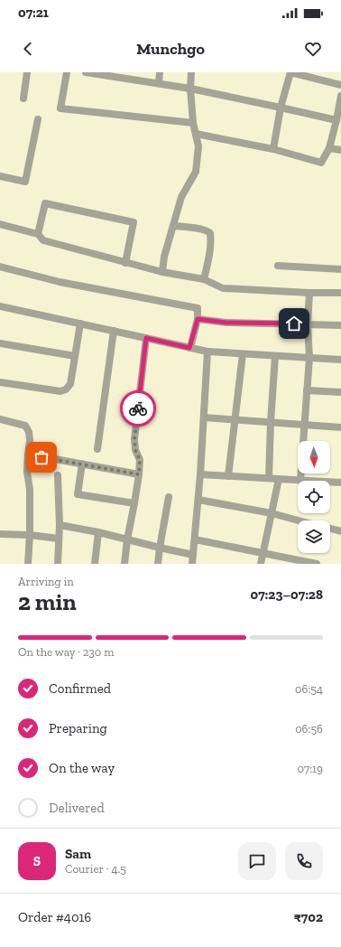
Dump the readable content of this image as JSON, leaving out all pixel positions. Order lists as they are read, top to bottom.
{
  "north": "bottom",
  "page": {
    "status": "07:21",
    "header": "Munchgo",
    "heading": ["2 min", "Arriving in", "07:23–07:28"],
    "panel": [
      "Sam",
      "Courier · 4.5",
      "Order #4016",
      "₹702"
    ],
    "bar": "On the way · 230 m",
    "list": [
      ["Confirmed", "06:54"],
      ["Preparing", "06:56"],
      ["On the way", "07:19"],
      "Delivered"
    ],
    "round": "S"
  }
}
